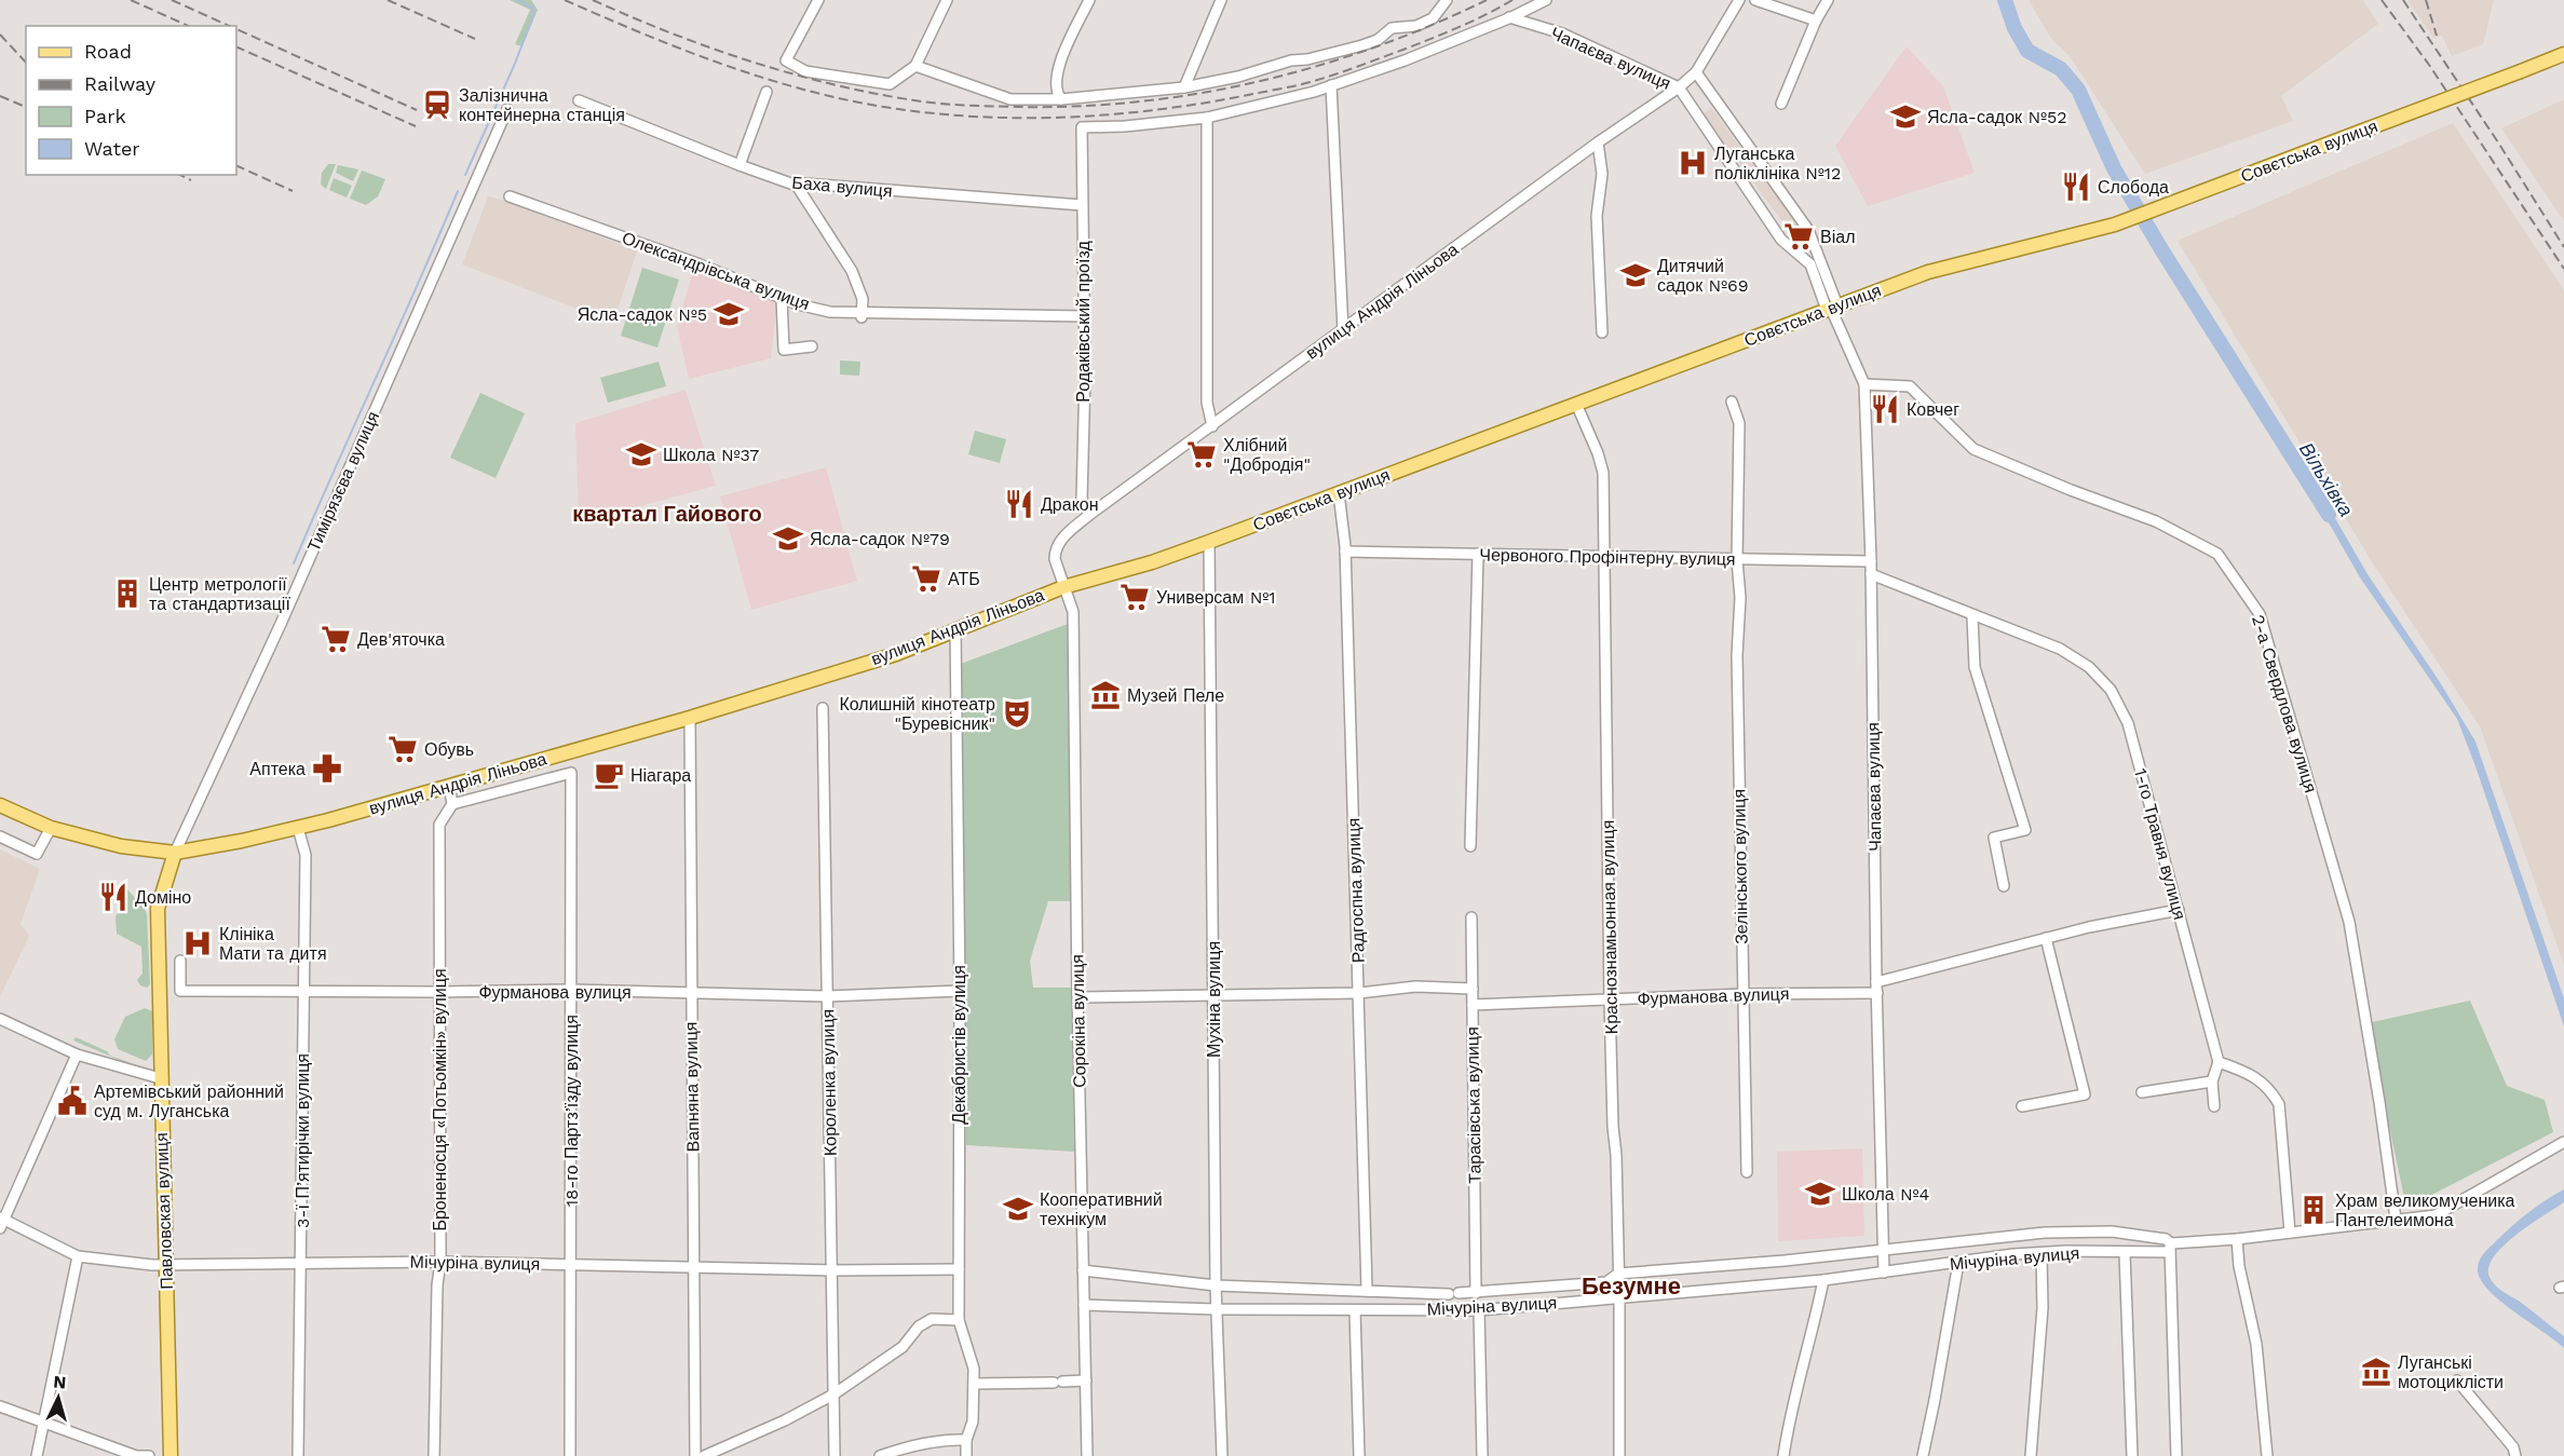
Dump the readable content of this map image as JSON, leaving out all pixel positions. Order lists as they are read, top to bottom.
{
  "streets": {
    "main road": ["Совєтська вулиця", "вулиця Андрія Ліньова", "Павловская вулиця"],
    "street": [
      "Чапаєва вулиця",
      "Баха вулиця",
      "Олександрівська вулиця",
      "Родаківський проїзд",
      "Тимірязєва вулиця",
      "Червоного Профінтерну вулиця",
      "2-а Свердлова вулиця",
      "1-го Травня вулиця",
      "Зелінського вулиця",
      "Радгоспна вулиця",
      "Краснознамьонная вулиця",
      "Фурманова вулиця",
      "Мухіна вулиця",
      "Сорокіна вулиця",
      "Декабристів вулиця",
      "Короленка вулиця",
      "Вапняна вулиця",
      "Броненосця «Потьомкін» вулиця",
      "Тарасівська вулиця",
      "18-го Партз’їзду вулиця",
      "3-ї П’ятирічки вулиця",
      "Мічуріна вулиця"
    ]
  },
  "crossings": [
    ["Чапаєва вулиця", "Совєтська вулиця"],
    ["Чапаєва вулиця", "вулиця Андрія Ліньова"],
    ["Чапаєва вулиця", "Червоного Профінтерну вулиця"],
    ["Чапаєва вулиця", "2-а Свердлова вулиця"],
    ["Чапаєва вулиця", "1-го Травня вулиця"],
    ["Чапаєва вулиця", "Фурманова вулиця"],
    ["Чапаєва вулиця", "Мічуріна вулиця"],
    ["Совєтська вулиця", "вулиця Андрія Ліньова"],
    ["Совєтська вулиця", "Радгоспна вулиця"],
    ["Совєтська вулиця", "Краснознамьонная вулиця"],
    ["Совєтська вулиця", "Мухіна вулиця"],
    ["Совєтська вулиця", "Сорокіна вулиця"],
    ["Баха вулиця", "Родаківський проїзд"],
    ["Олександрівська вулиця", "Родаківський проїзд"],
    ["вулиця Андрія Ліньова", "Родаківський проїзд"],
    ["вулиця Андрія Ліньова", "Тимірязєва вулиця"],
    ["вулиця Андрія Ліньова", "Сорокіна вулиця"],
    ["вулиця Андрія Ліньова", "Декабристів вулиця"],
    ["вулиця Андрія Ліньова", "Вапняна вулиця"],
    ["вулиця Андрія Ліньова", "Броненосця «Потьомкін» вулиця"],
    ["вулиця Андрія Ліньова", "3-ї П’ятирічки вулиця"],
    ["вулиця Андрія Ліньова", "Павловская вулиця"],
    ["Тимірязєва вулиця", "Павловская вулиця"],
    ["Червоного Профінтерну вулиця", "Зелінського вулиця"],
    ["Червоного Профінтерну вулиця", "Радгоспна вулиця"],
    ["Червоного Профінтерну вулиця", "Краснознамьонная вулиця"],
    ["2-а Свердлова вулиця", "Мічуріна вулиця"],
    ["1-го Травня вулиця", "Фурманова вулиця"],
    ["Зелінського вулиця", "Фурманова вулиця"],
    ["Радгоспна вулиця", "Мічуріна вулиця"],
    ["Краснознамьонная вулиця", "Фурманова вулиця"],
    ["Краснознамьонная вулиця", "Мічуріна вулиця"],
    ["Фурманова вулиця", "Декабристів вулиця"],
    ["Фурманова вулиця", "Короленка вулиця"],
    ["Фурманова вулиця", "Вапняна вулиця"],
    ["Фурманова вулиця", "Броненосця «Потьомкін» вулиця"],
    ["Фурманова вулиця", "Тарасівська вулиця"],
    ["Фурманова вулиця", "18-го Партз’їзду вулиця"],
    ["Фурманова вулиця", "3-ї П’ятирічки вулиця"],
    ["Мухіна вулиця", "Мічуріна вулиця"],
    ["Сорокіна вулиця", "Мічуріна вулиця"],
    ["Декабристів вулиця", "Мічуріна вулиця"],
    ["Короленка вулиця", "Мічуріна вулиця"],
    ["Вапняна вулиця", "Мічуріна вулиця"],
    ["Броненосця «Потьомкін» вулиця", "18-го Партз’їзду вулиця"],
    ["Броненосця «Потьомкін» вулиця", "Мічуріна вулиця"],
    ["Тарасівська вулиця", "Мічуріна вулиця"],
    ["18-го Партз’їзду вулиця", "Мічуріна вулиця"],
    ["3-ї П’ятирічки вулиця", "Мічуріна вулиця"],
    ["Павловская вулиця", "Мічуріна вулиця"]
  ],
  "districts": ["квартал Гайового", "Безумне"],
  "water": ["Вільхівка"],
  "places": {
    "station": ["Залізнична контейнерна станція"],
    "school or university": [
      "Ясла-садок №52",
      "Дитячий садок №69",
      "Ясла-садок №5",
      "Школа №37",
      "Ясла-садок №79",
      "Школа №4",
      "Кооперативний технікум"
    ],
    "hospital": ["Луганська поліклініка №12", "Клініка Мати та дитя"],
    "restaurant": [
      "Слобода",
      "Ковчег",
      "Дракон",
      "Доміно"
    ],
    "supermarket": [
      "Віал",
      "Хлібний \"Добродія\"",
      "АТБ",
      "Универсам №1",
      "Дев'яточка",
      "Обувь"
    ],
    "building": ["Центр метрології та стандартизації", "Храм великомученика Пантелеимона"],
    "museum": ["Музей Пеле", "Луганські мотоциклісти"],
    "theatre": ["Колишній кінотеатр \"Буревісник\""],
    "pharmacy": ["Аптека"],
    "cafe": ["Ніагара"],
    "public building": ["Артемівський районний суд м. Луганська"]
  },
  "legend": [
    "Road",
    "Railway",
    "Park",
    "Water"
  ],
  "north": "top"
}
